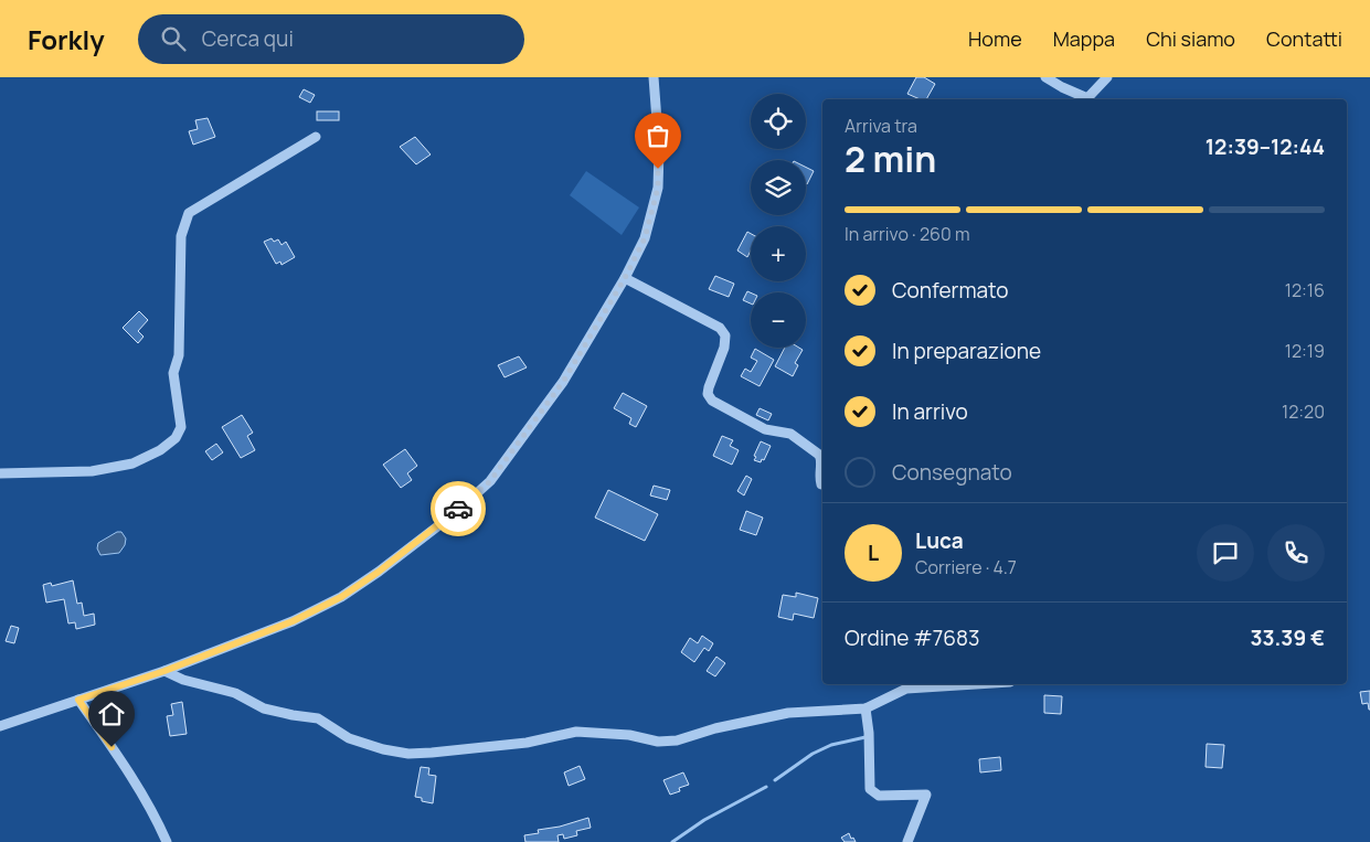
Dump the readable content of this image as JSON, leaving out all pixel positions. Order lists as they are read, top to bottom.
{
  "page": {
    "header": "Forkly",
    "search": "Cerca qui",
    "nav": [
      "Home",
      "Mappa",
      "Chi siamo",
      "Contatti"
    ],
    "map_buttons": ["+", "−"],
    "heading": ["2 min", "Arriva tra", "12:39–12:44"],
    "panel": [
      "Luca",
      "Corriere · 4.7",
      "Ordine #7683",
      "33.39 €"
    ],
    "bar": "In arrivo · 260 m",
    "list": [
      ["Confermato", "12:16"],
      ["In preparazione", "12:19"],
      ["In arrivo", "12:20"],
      "Consegnato"
    ],
    "round": "L"
  }
}
